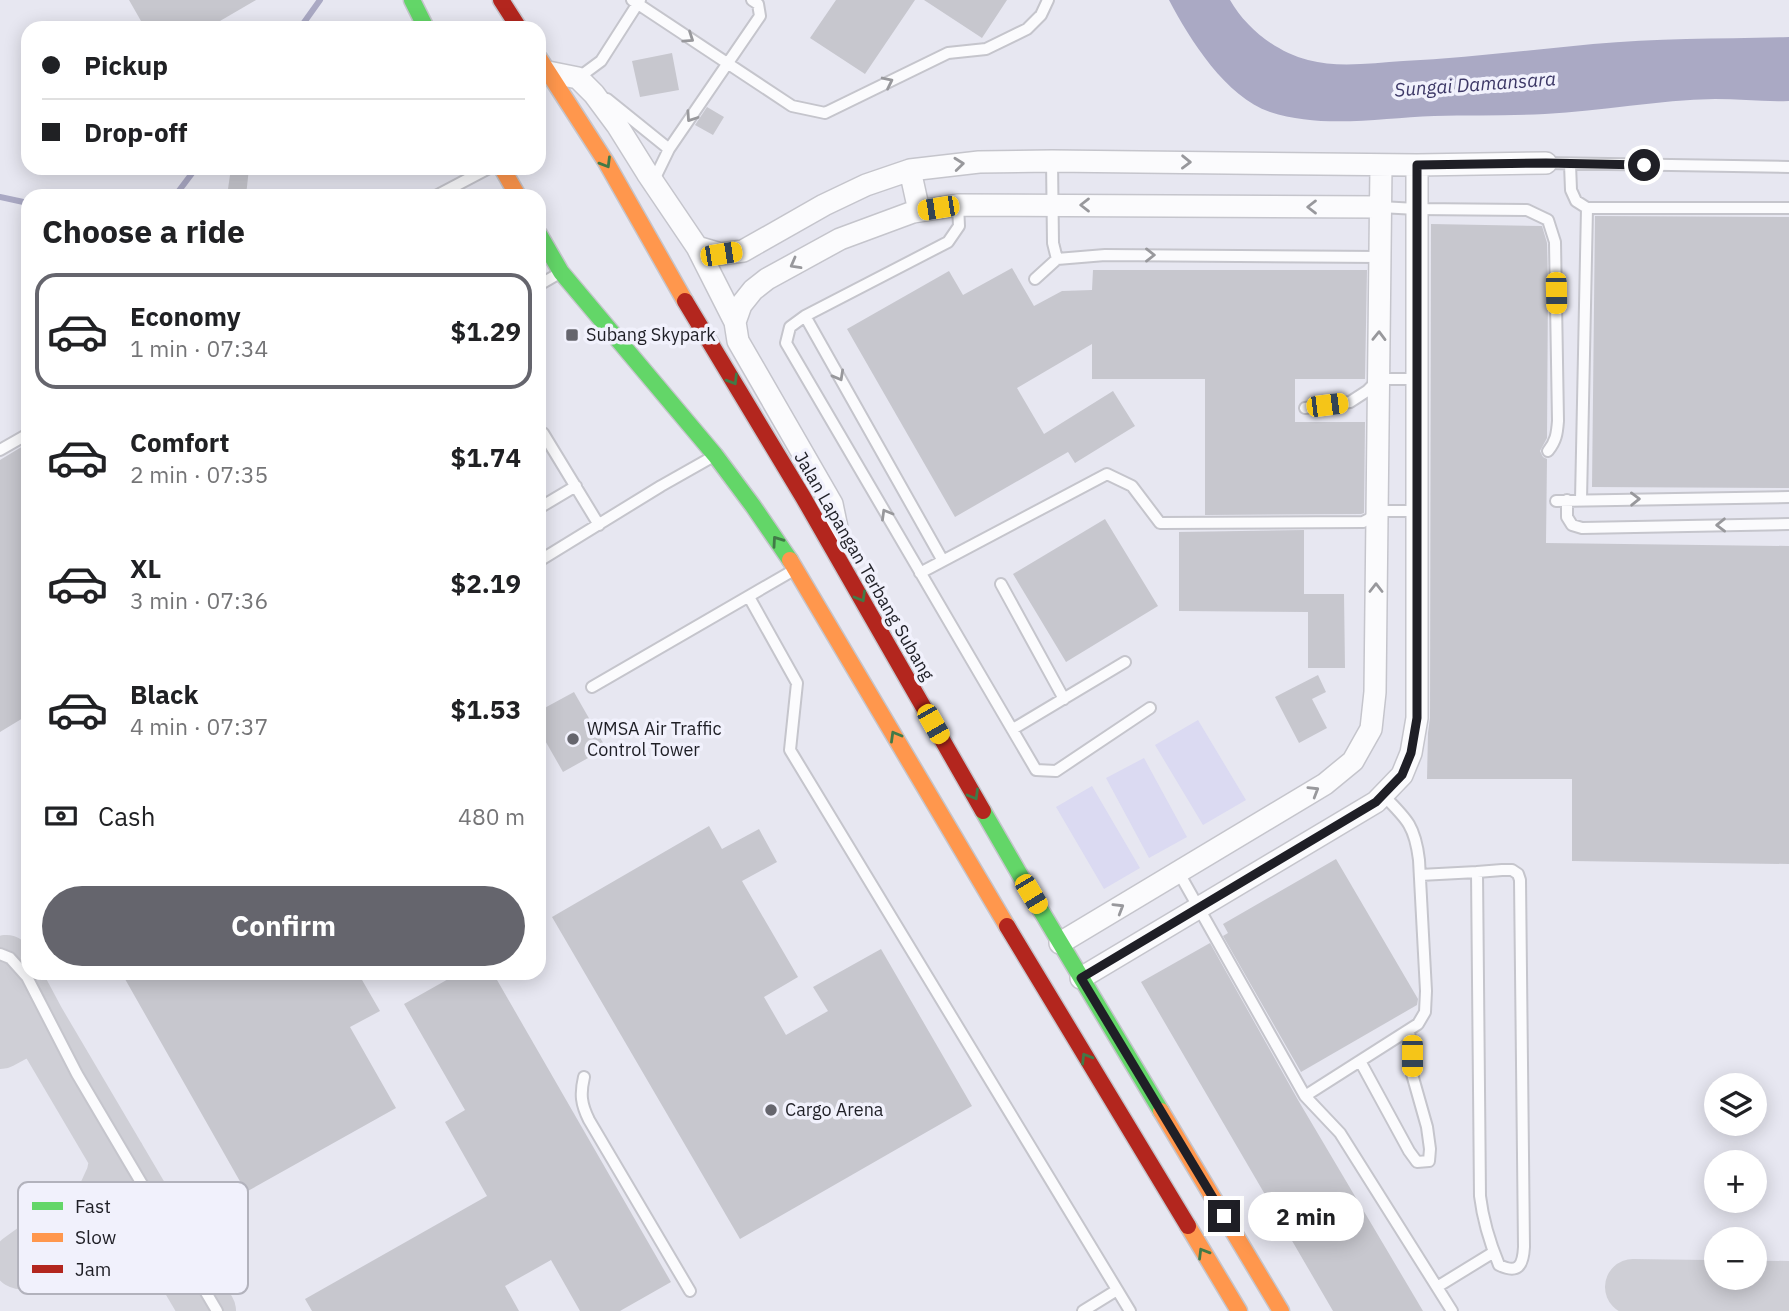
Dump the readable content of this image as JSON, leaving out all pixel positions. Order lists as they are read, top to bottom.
{
  "streets": {
    "main road": ["Jalan Lapangan Terbang Subang"]
  },
  "water": ["Sungai Damansara"],
  "places": {
    "transit": ["Subang Skypark"],
    "other": ["WMSA Air Traffic Control Tower", "Cargo Arena"]
  },
  "legend": ["Fast", "Slow", "Jam"],
  "page": {
    "banner": ["Pickup", "Drop-off"],
    "heading": "Choose a ride",
    "list": [
      {
        "name": "Economy",
        "note": "1 min · 07:34",
        "value": "$1.29"
      },
      {
        "name": "Comfort",
        "note": "2 min · 07:35",
        "value": "$1.74"
      },
      {
        "name": "XL",
        "note": "3 min · 07:36",
        "value": "$2.19"
      },
      {
        "name": "Black",
        "note": "4 min · 07:37",
        "value": "$1.53"
      }
    ],
    "pay": ["Cash", "480 m"],
    "buttons": "Confirm",
    "map_buttons": ["+", "−"],
    "bubble": "2 min"
  }
}
